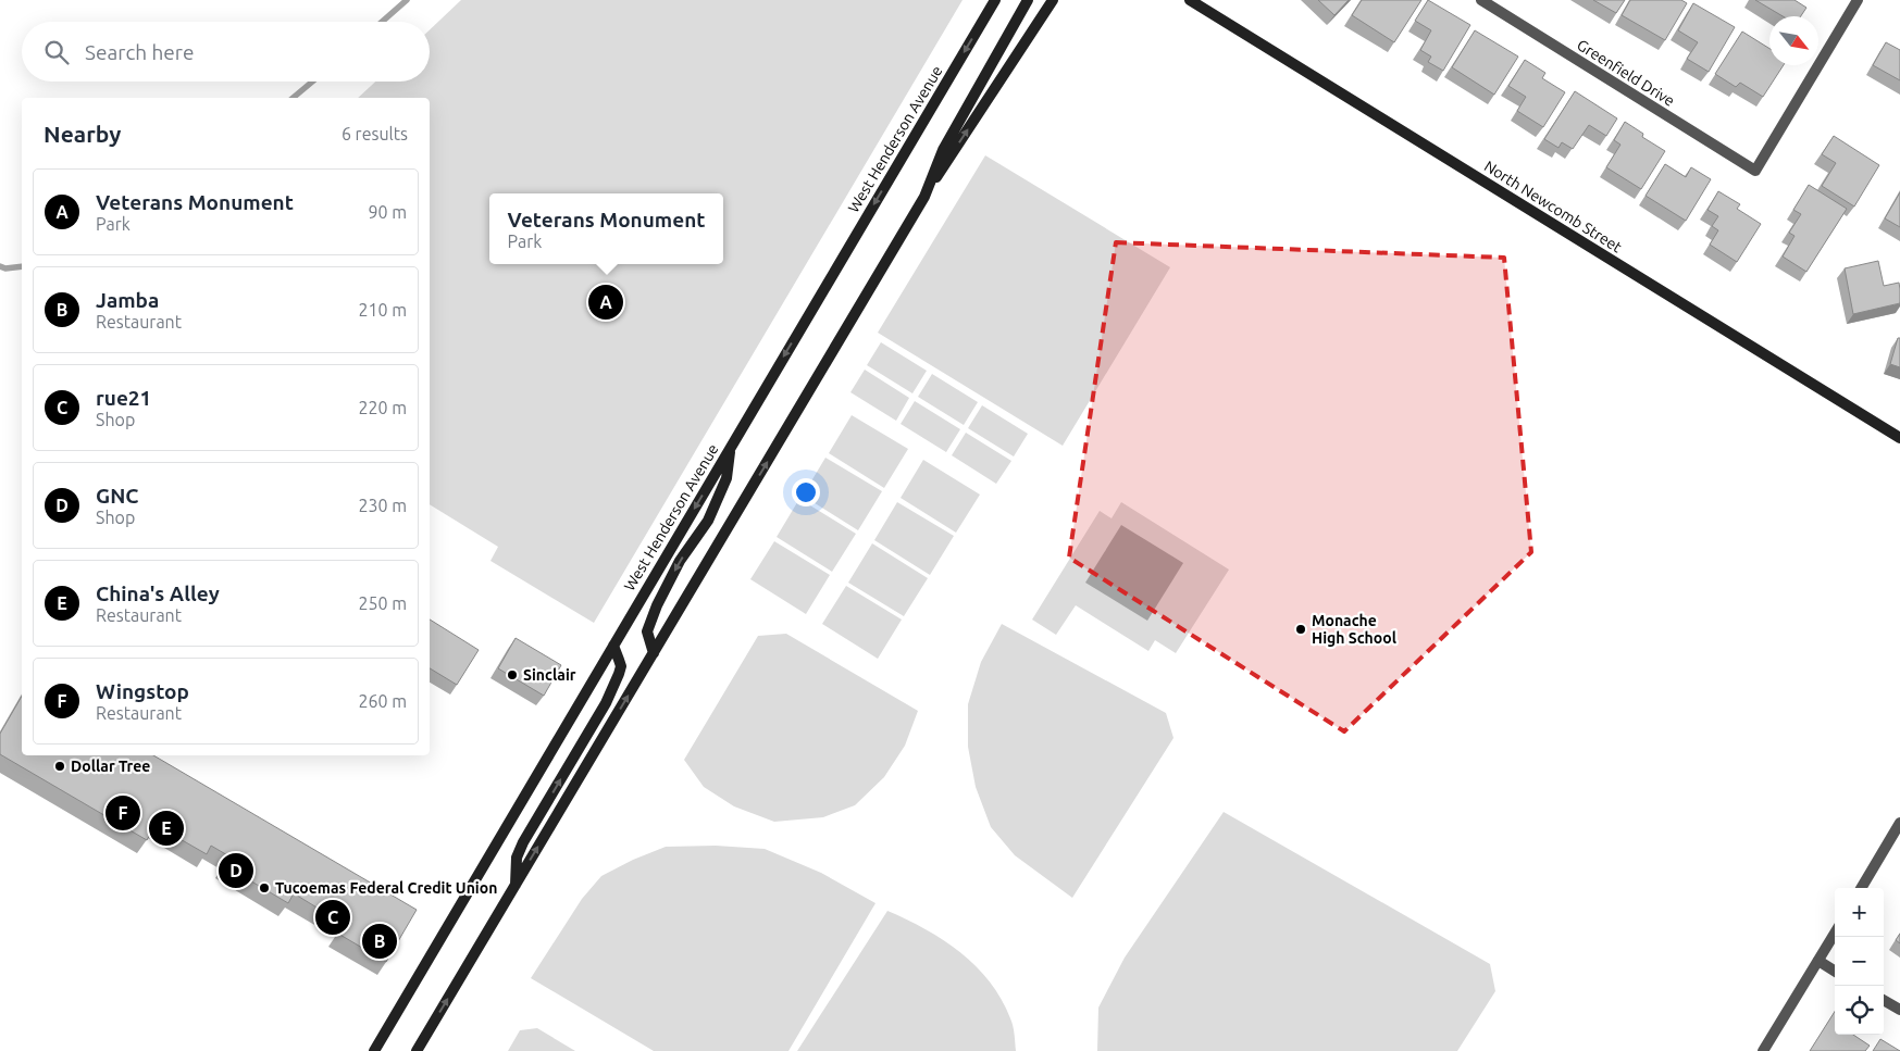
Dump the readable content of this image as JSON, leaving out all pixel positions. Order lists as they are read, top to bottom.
{
  "streets": {
    "main road": ["West Henderson Avenue", "North Newcomb Street"],
    "street": ["Greenfield Drive"]
  },
  "places": [
    "Monache High School",
    "Sinclair",
    "Dollar Tree",
    "Tucoemas Federal Credit Union"
  ],
  "north": "bottom right",
  "page": {
    "search": "Search here",
    "heading": ["Nearby", "6 results"],
    "list": [
      {
        "mark": "A",
        "name": "Veterans Monument",
        "note": "Park",
        "value": "90 m"
      },
      {
        "mark": "B",
        "name": "Jamba",
        "note": "Restaurant",
        "value": "210 m"
      },
      {
        "mark": "C",
        "name": "rue21",
        "note": "Shop",
        "value": "220 m"
      },
      {
        "mark": "D",
        "name": "GNC",
        "note": "Shop",
        "value": "230 m"
      },
      {
        "mark": "E",
        "name": "China's Alley",
        "note": "Restaurant",
        "value": "250 m"
      },
      {
        "mark": "F",
        "name": "Wingstop",
        "note": "Restaurant",
        "value": "260 m"
      }
    ],
    "popup": ["Veterans Monument", "Park"],
    "pins": [
      "A",
      "F",
      "E",
      "D",
      "C",
      "B"
    ],
    "map_buttons": ["+", "−"]
  }
}
